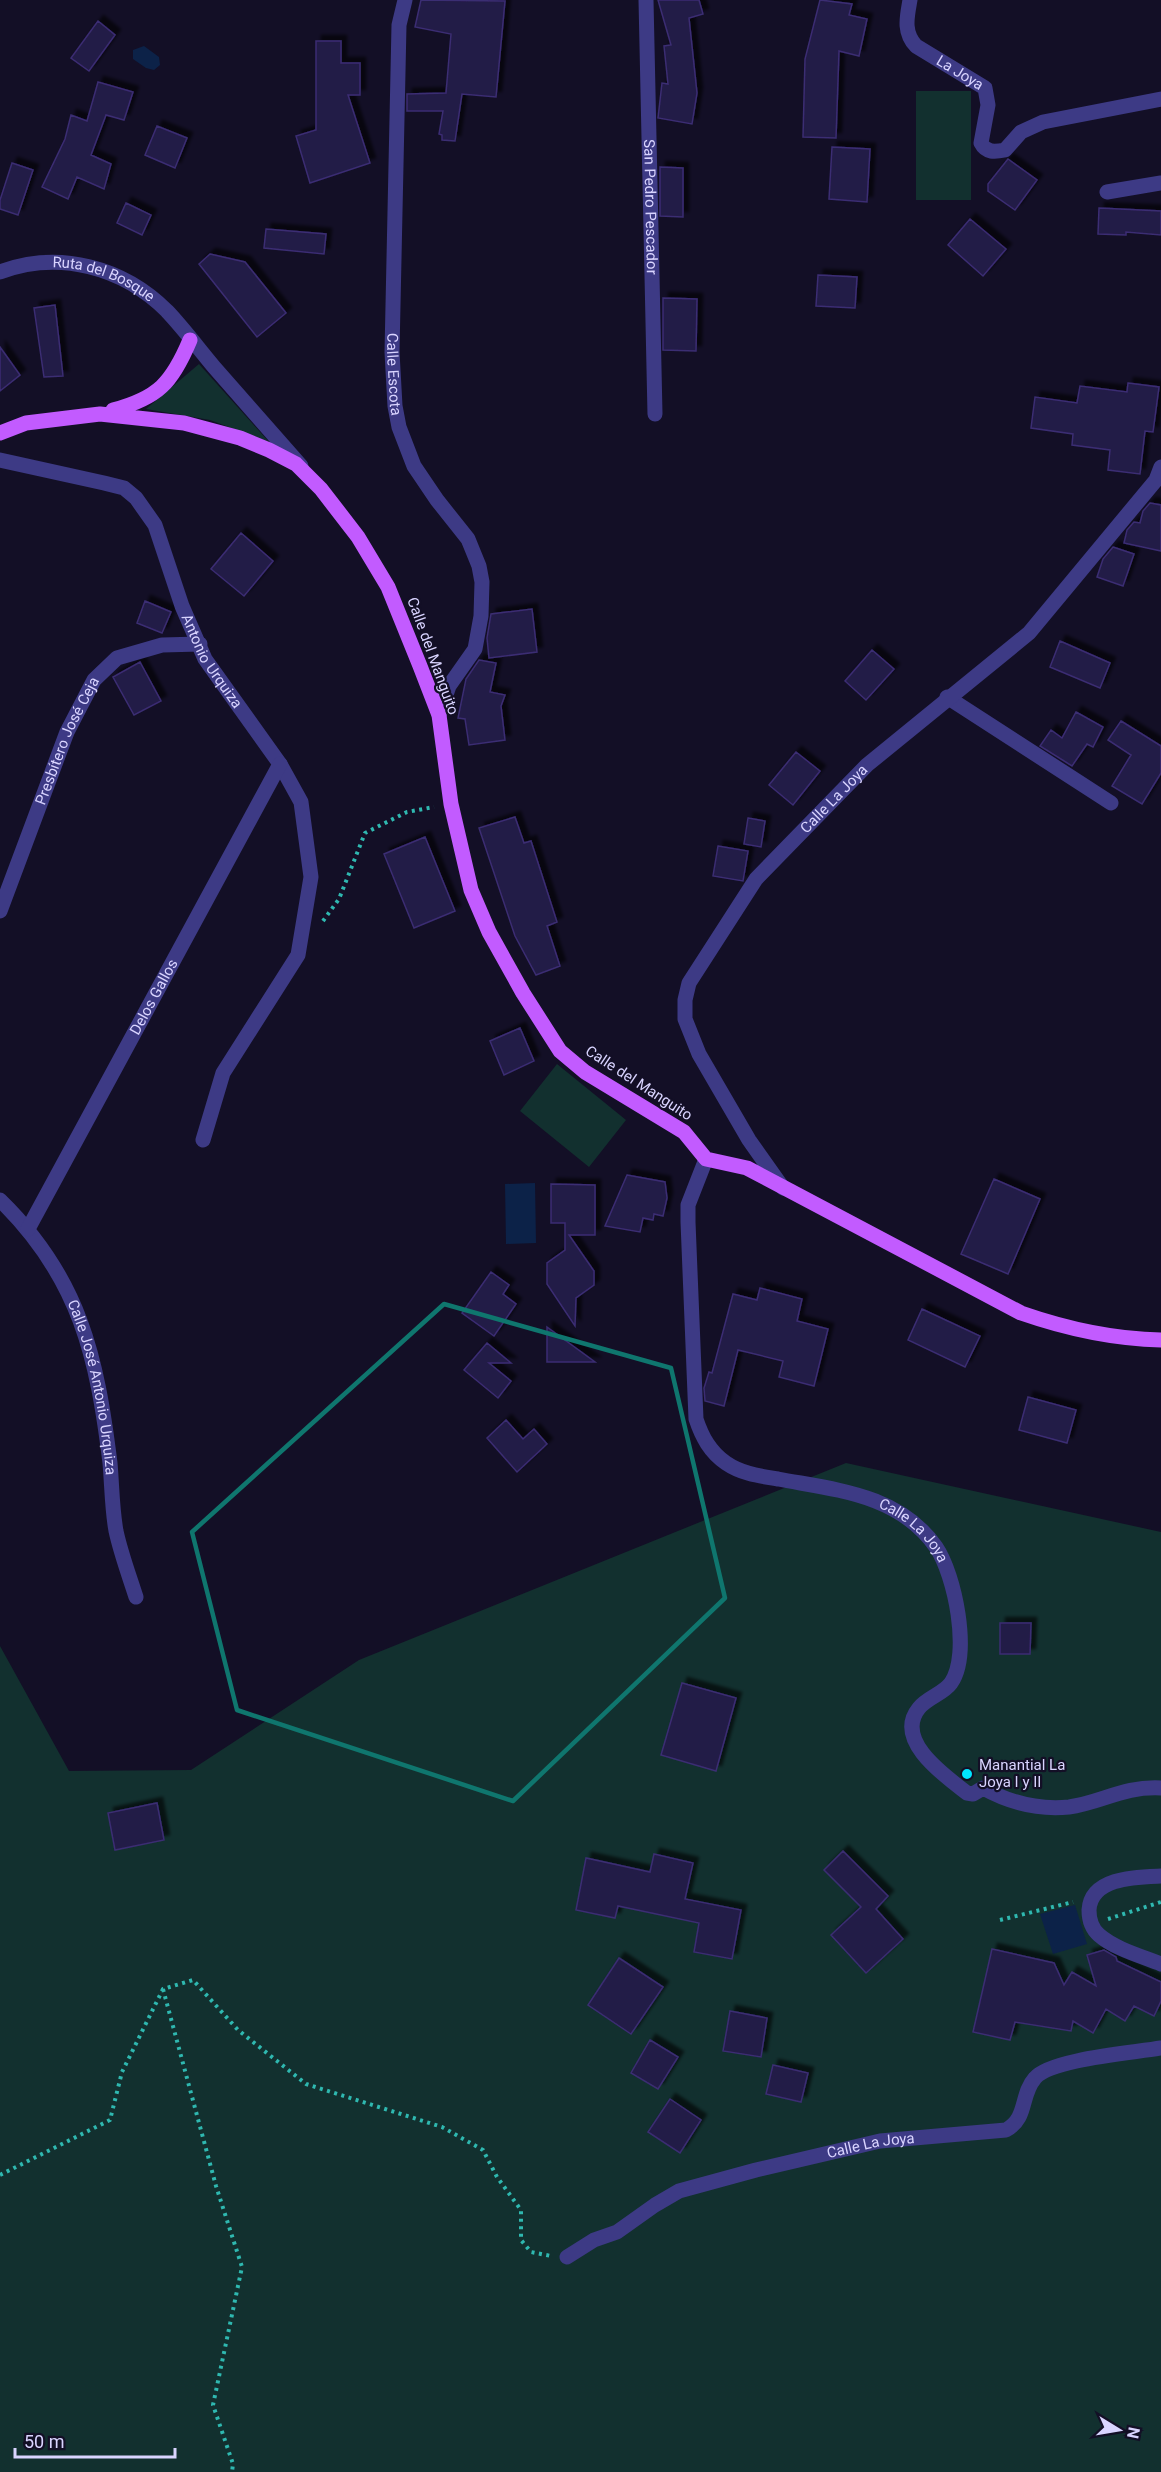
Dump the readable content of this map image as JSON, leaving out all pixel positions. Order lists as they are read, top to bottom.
{
  "streets": {
    "main road": ["Calle del Manguito"],
    "street": [
      "La Joya",
      "San Pedro Pescador",
      "Ruta del Bosque",
      "Calle Escota",
      "Antonio Urquiza",
      "Presbítero José Ceja",
      "Calle La Joya",
      "Delos Gallos",
      "Calle José Antonio Urquiza"
    ]
  },
  "crossings": [
    ["Ruta del Bosque", "Calle del Manguito"],
    ["Calle Escota", "Calle del Manguito"],
    ["Calle del Manguito", "Calle La Joya"],
    ["Antonio Urquiza", "Presbítero José Ceja"],
    ["Antonio Urquiza", "Delos Gallos"],
    ["Delos Gallos", "Calle José Antonio Urquiza"]
  ],
  "places": ["Manantial La Joya I y II"],
  "scale_bar": "50 m",
  "north": "right"
}
